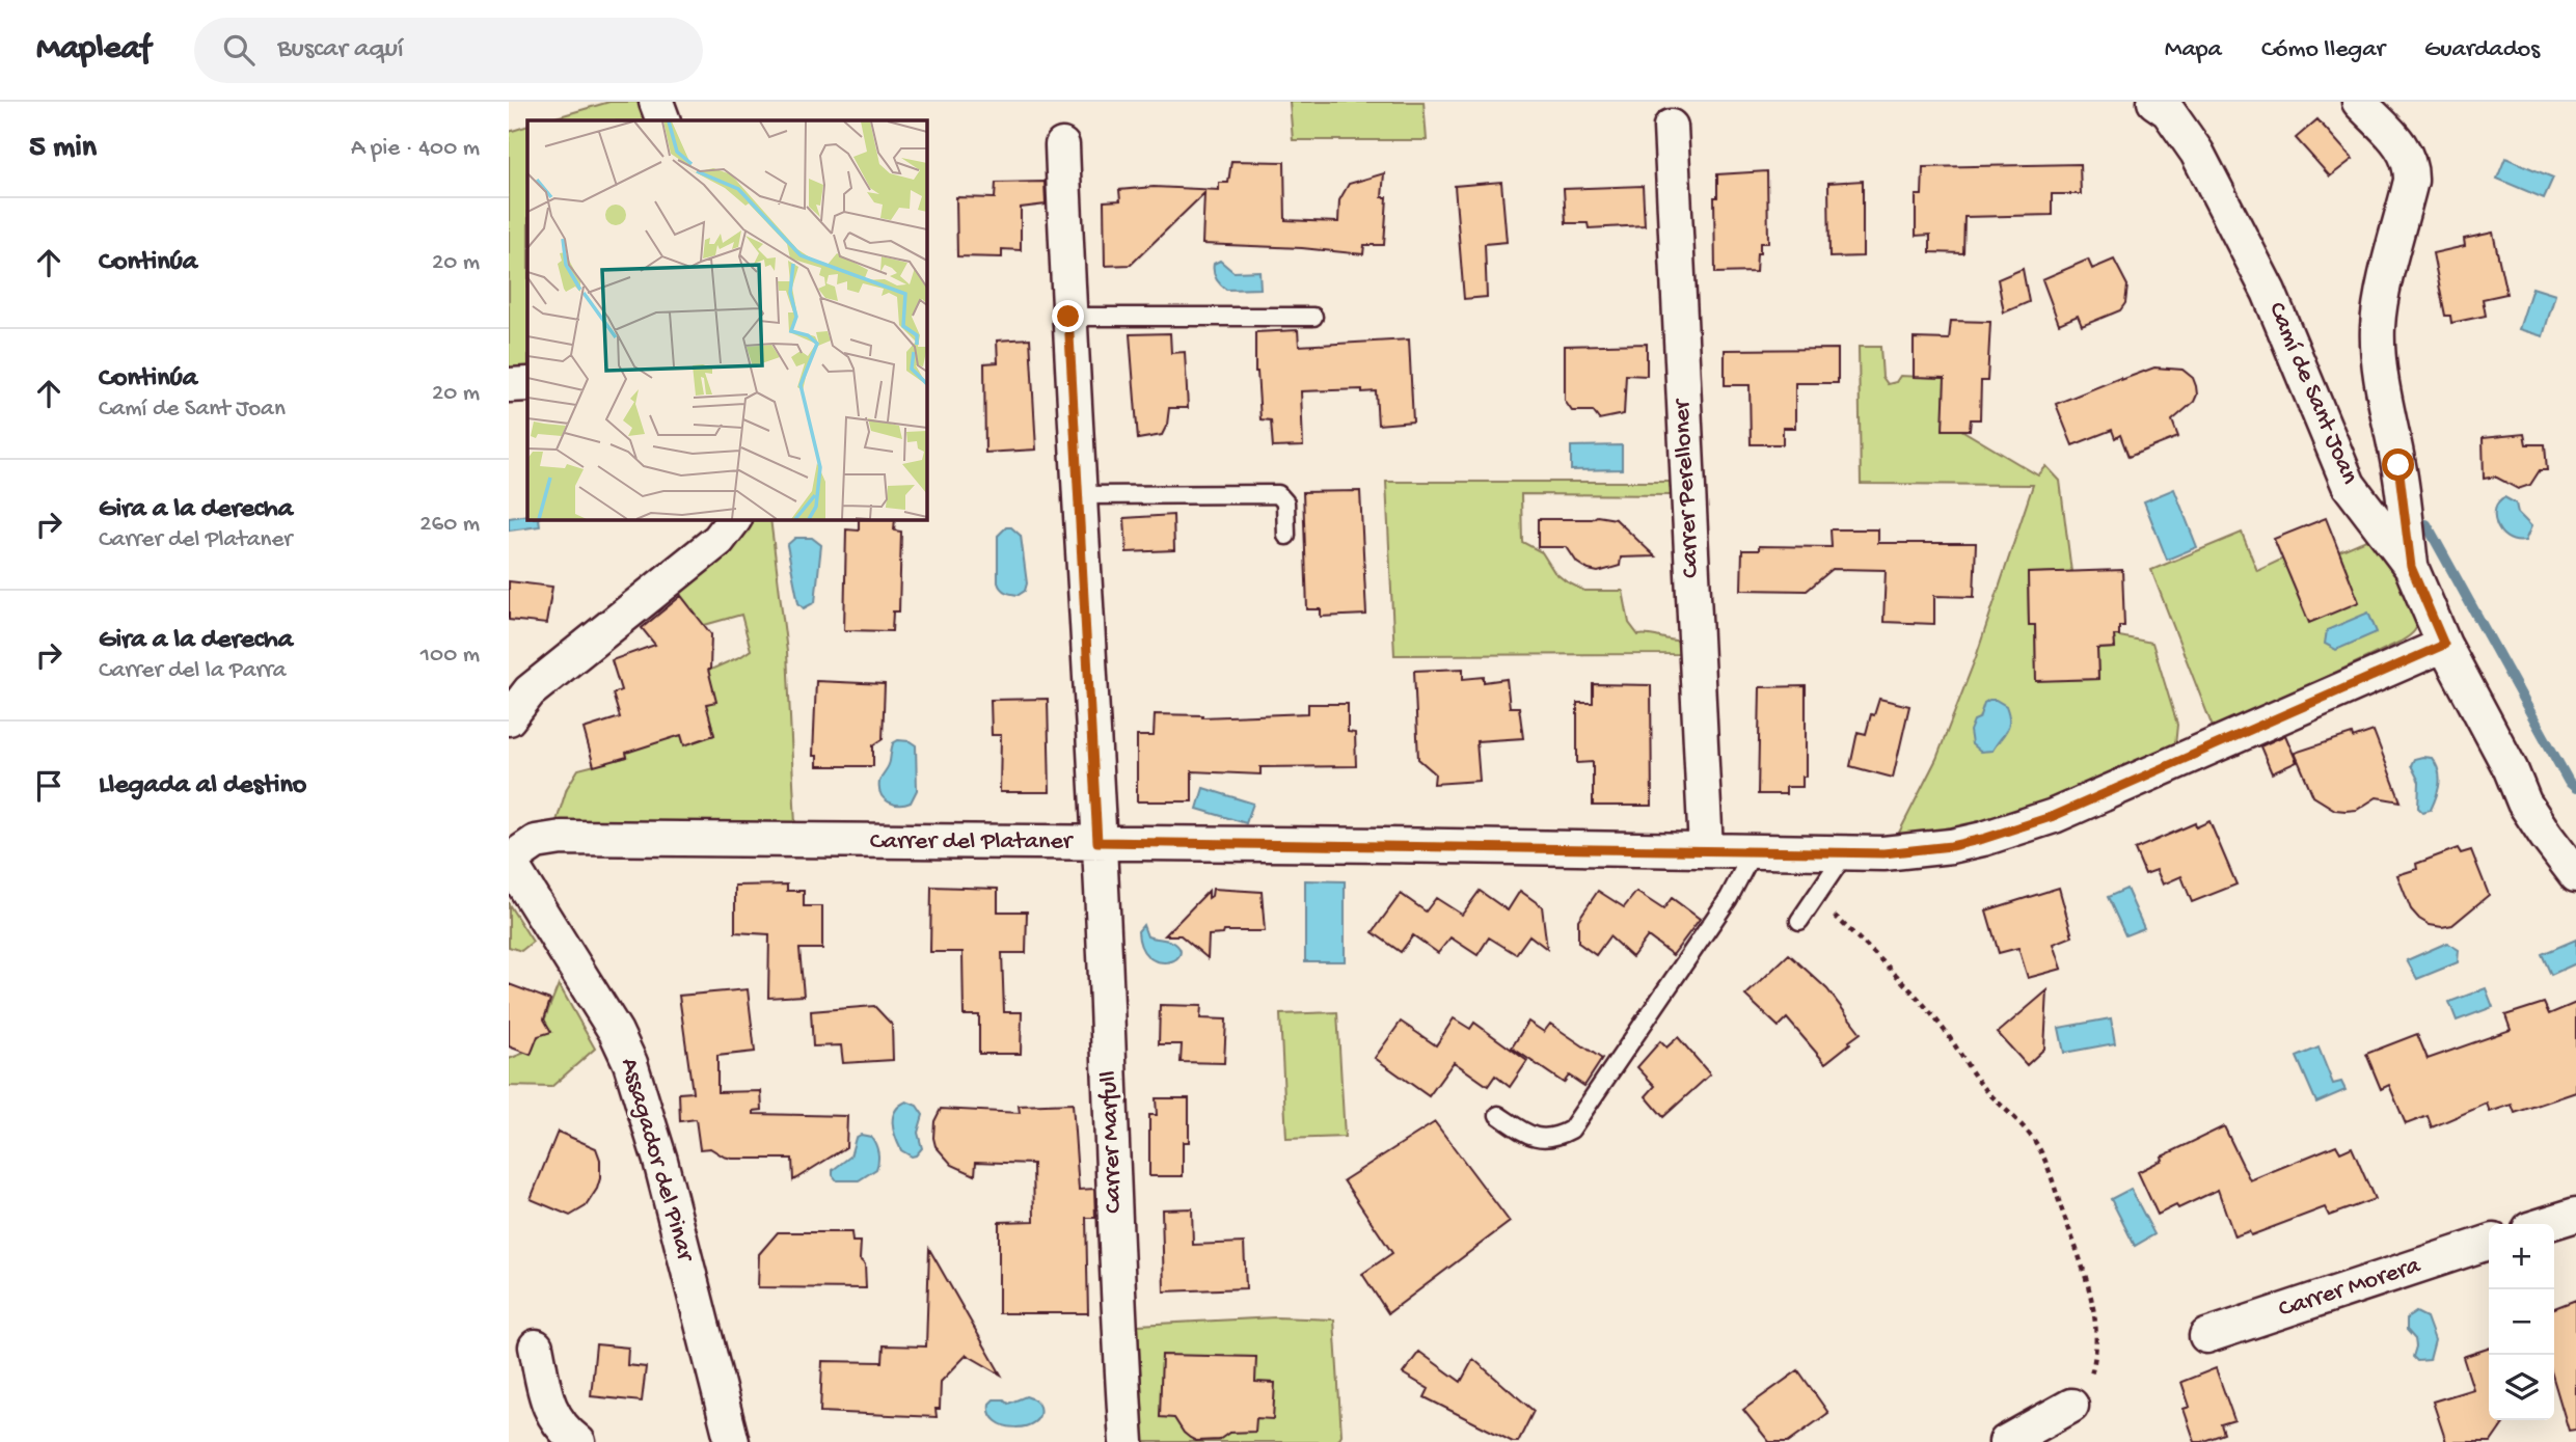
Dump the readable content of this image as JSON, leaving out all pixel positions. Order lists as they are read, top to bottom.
{
  "streets": {
    "street": [
      "Camí de Sant Joan",
      "Carrer Perelloner",
      "Carrer del Plataner",
      "Carrer Marfull",
      "Assagador del Pinar",
      "Carrer Morera"
    ]
  },
  "crossings": [
    ["Camí de Sant Joan", "Carrer del Plataner"],
    ["Carrer Perelloner", "Carrer del Plataner"],
    ["Carrer del Plataner", "Carrer Marfull"],
    ["Carrer del Plataner", "Assagador del Pinar"]
  ],
  "page": {
    "header": "Mapleaf",
    "search": "Buscar aquí",
    "nav": ["Mapa", "Cómo llegar", "Guardados"],
    "heading": ["5 min", "A pie · 400 m"],
    "list": [
      ["Continúa", "20 m"],
      ["Continúa", "Camí de Sant Joan", "20 m"],
      ["Gira a la derecha", "Carrer del Plataner", "260 m"],
      ["Gira a la derecha", "Carrer del la Parra", "100 m"],
      "Llegada al destino"
    ],
    "map_buttons": ["+", "−"]
  }
}
